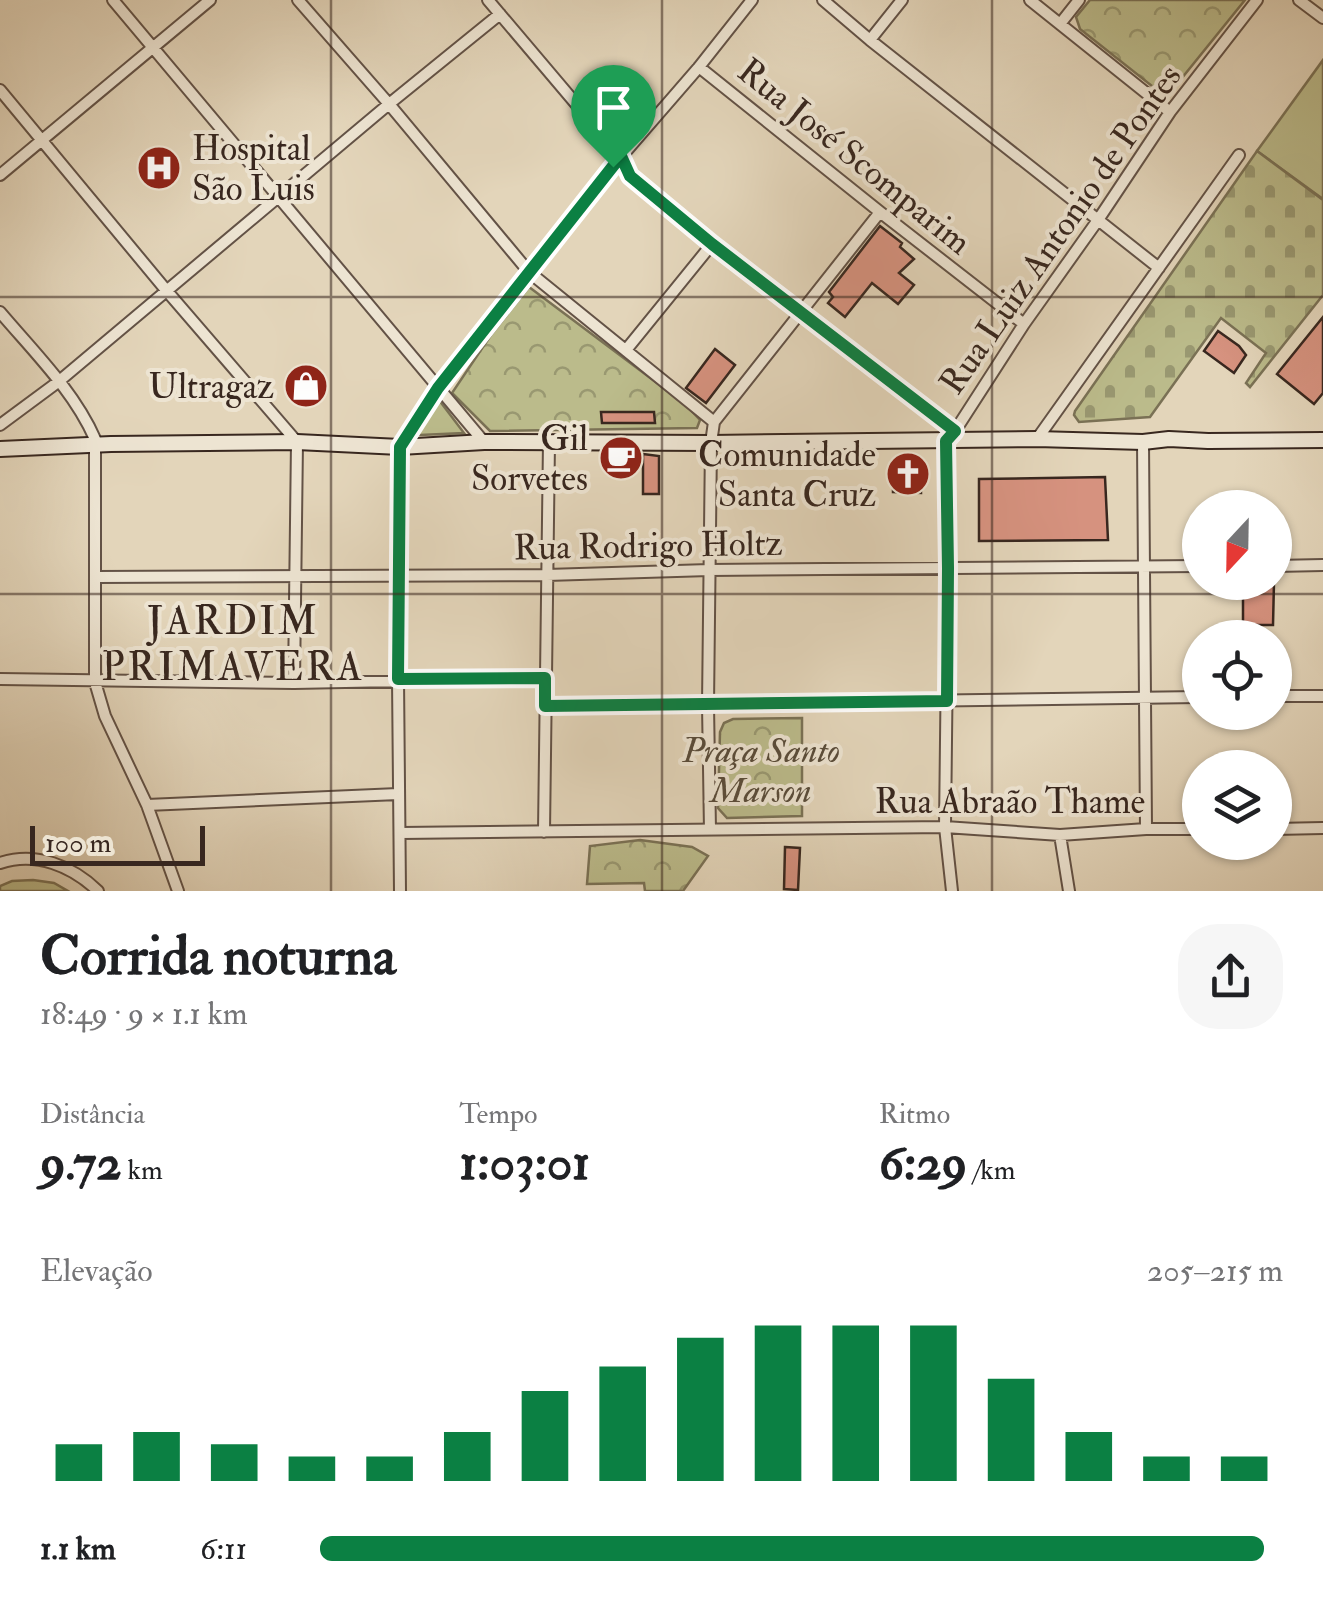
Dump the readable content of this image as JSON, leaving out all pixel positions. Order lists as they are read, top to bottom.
{
  "streets": {
    "street": [
      "Rua José Scomparim",
      "Rua Luiz Antonio de Pontes",
      "Rua Rodrigo Holtz",
      "Rua Abraão Thame"
    ]
  },
  "crossings": [
    ["Rua José Scomparim", "Rua Luiz Antonio de Pontes"]
  ],
  "districts": ["JARDIM PRIMAVERA"],
  "parks": ["Praça Santo Marson"],
  "places": {
    "hospital": ["Hospital São Luis"],
    "shop": ["Ultragaz"],
    "cafe": ["Gil Sorvetes"],
    "church": ["Comunidade Santa Cruz"]
  },
  "scale_bar": "100 m",
  "north": "bottom",
  "page": {
    "scale": "100 m",
    "heading": ["Corrida noturna", "18:49 · 9 × 1.1 km"],
    "stats": [
      ["Distância", "9.72 km"],
      ["Tempo", "1:03:01"],
      ["Ritmo", "6:29 /km"]
    ],
    "chart": ["Elevação", "205–215 m"],
    "list": [
      {
        "name": "1.1 km",
        "note": "6:11"
      }
    ]
  }
}
